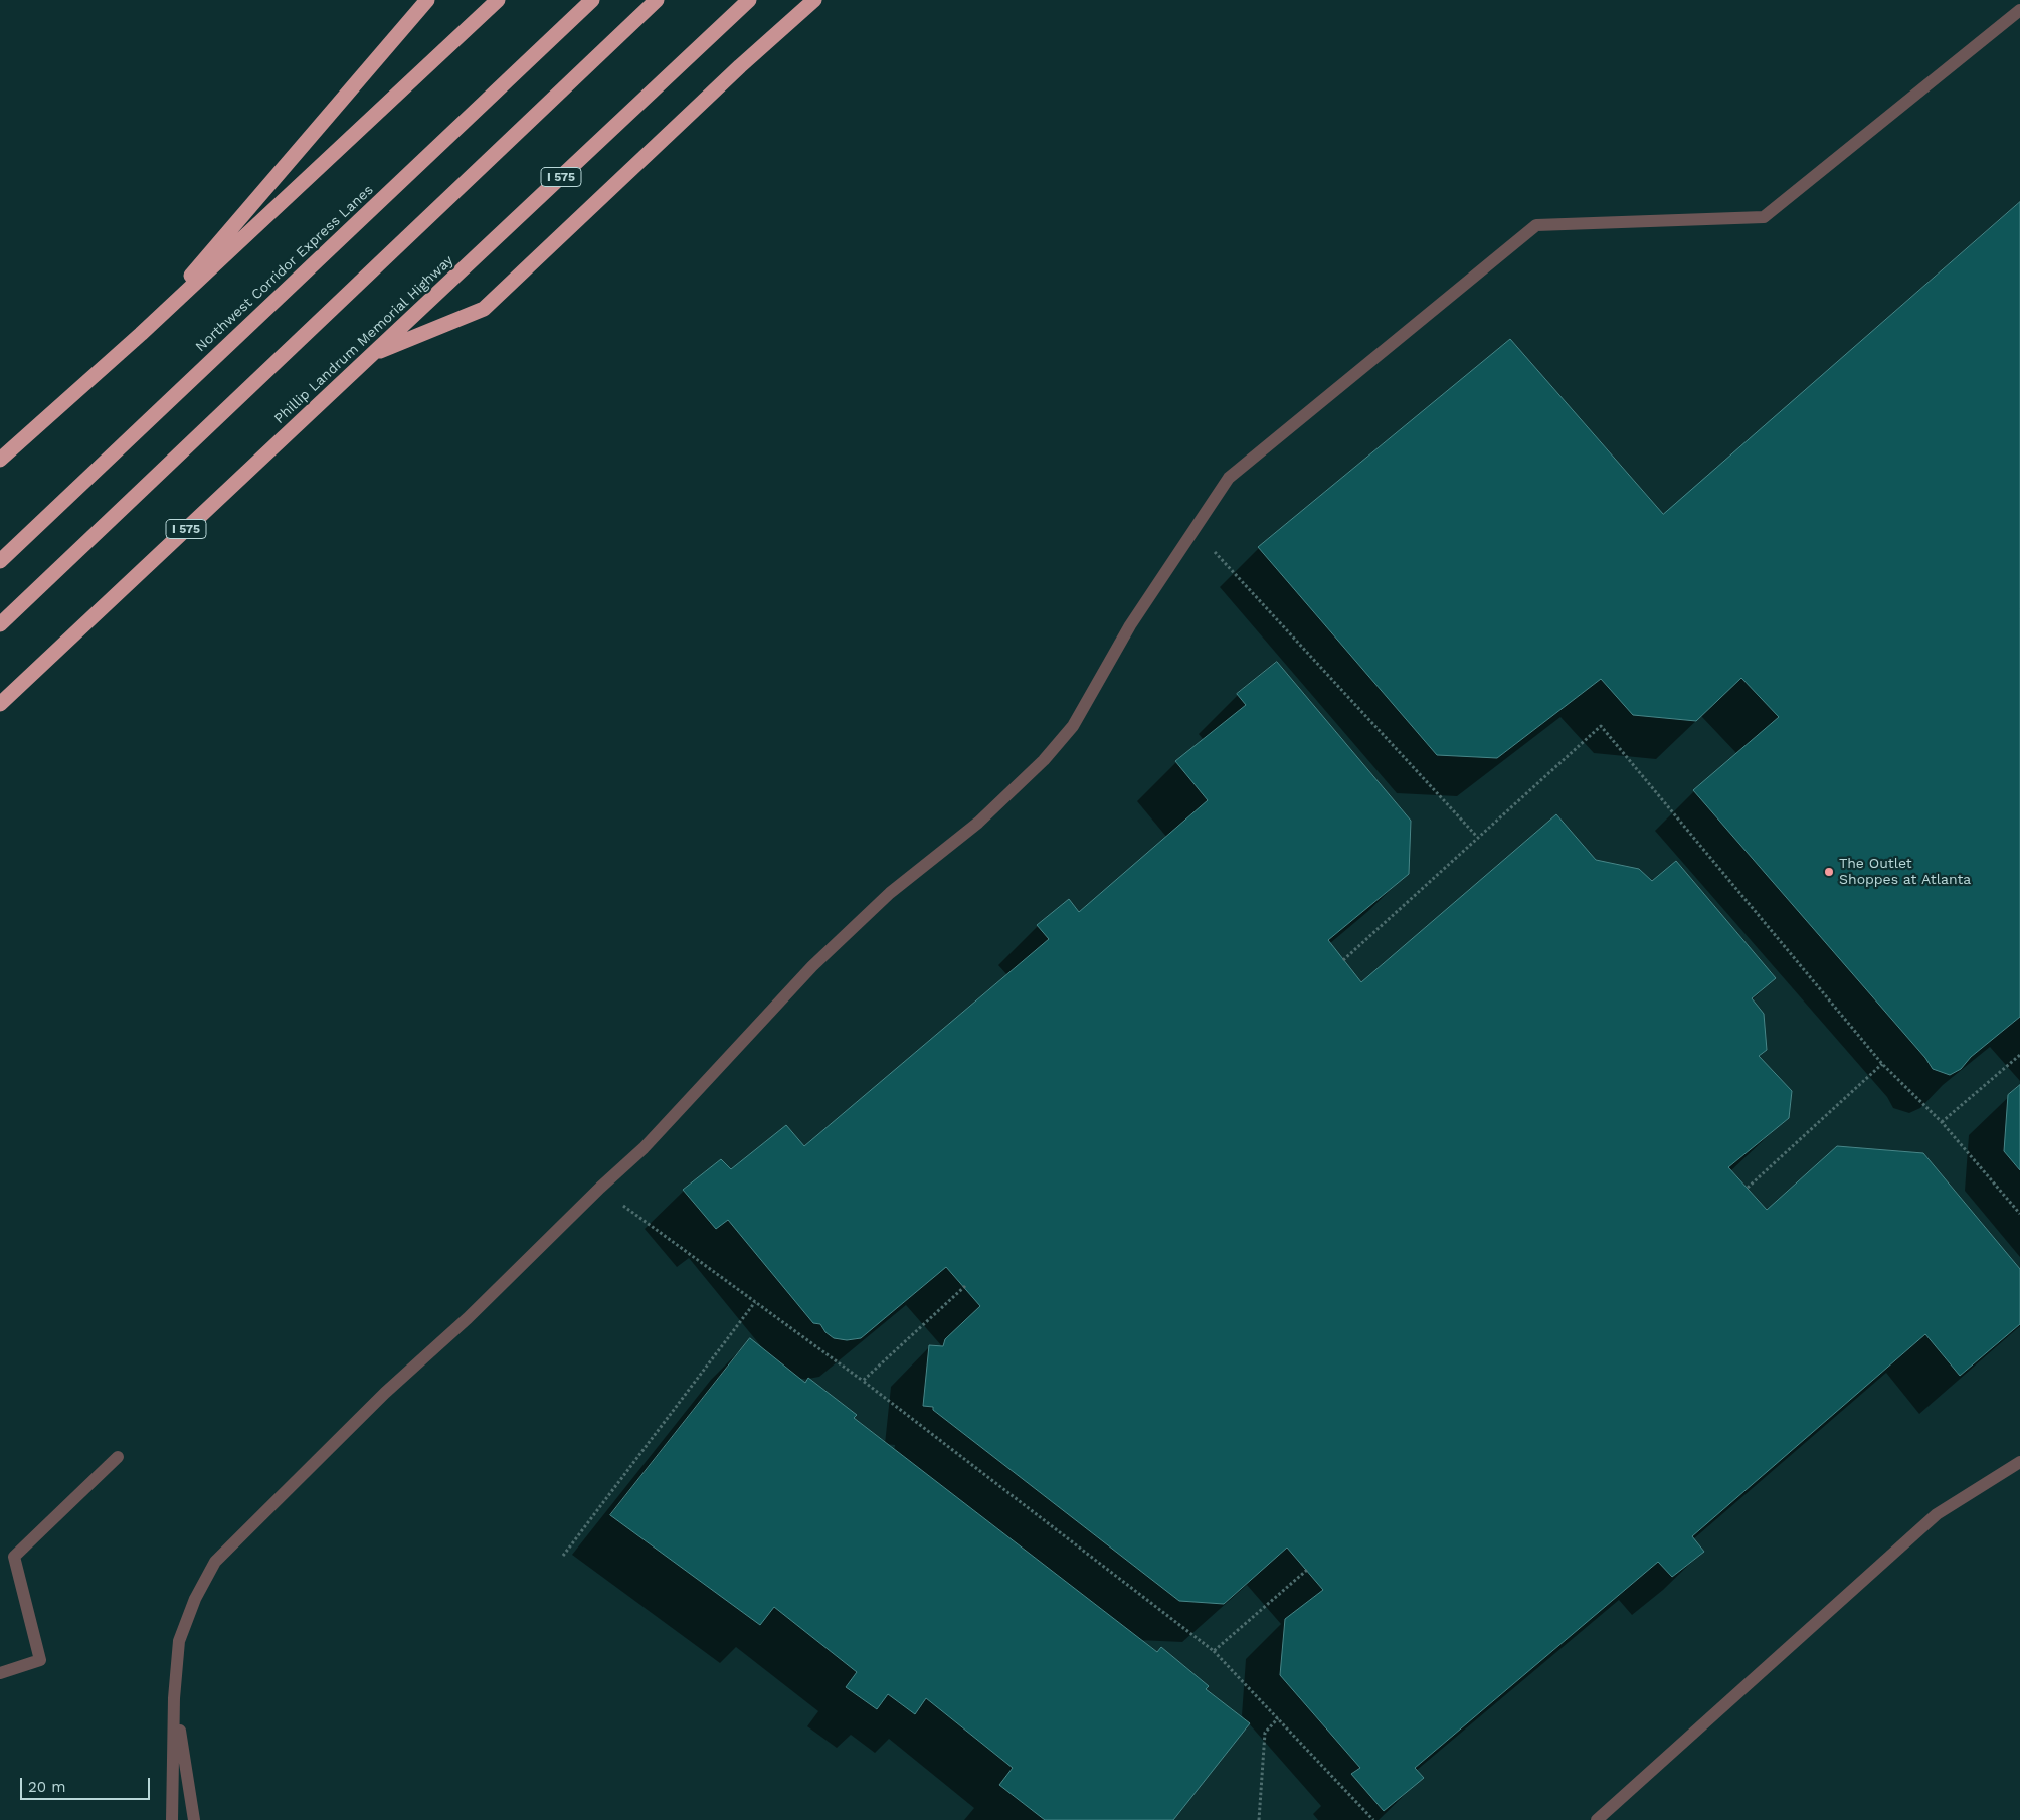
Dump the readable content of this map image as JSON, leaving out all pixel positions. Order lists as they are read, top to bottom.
{
  "streets": {
    "highway": ["I 575", "Northwest Corridor Express Lanes", "Phillip Landrum Memorial Highway"]
  },
  "places": ["The Outlet Shoppes at Atlanta"],
  "scale_bar": "20 m"
}
